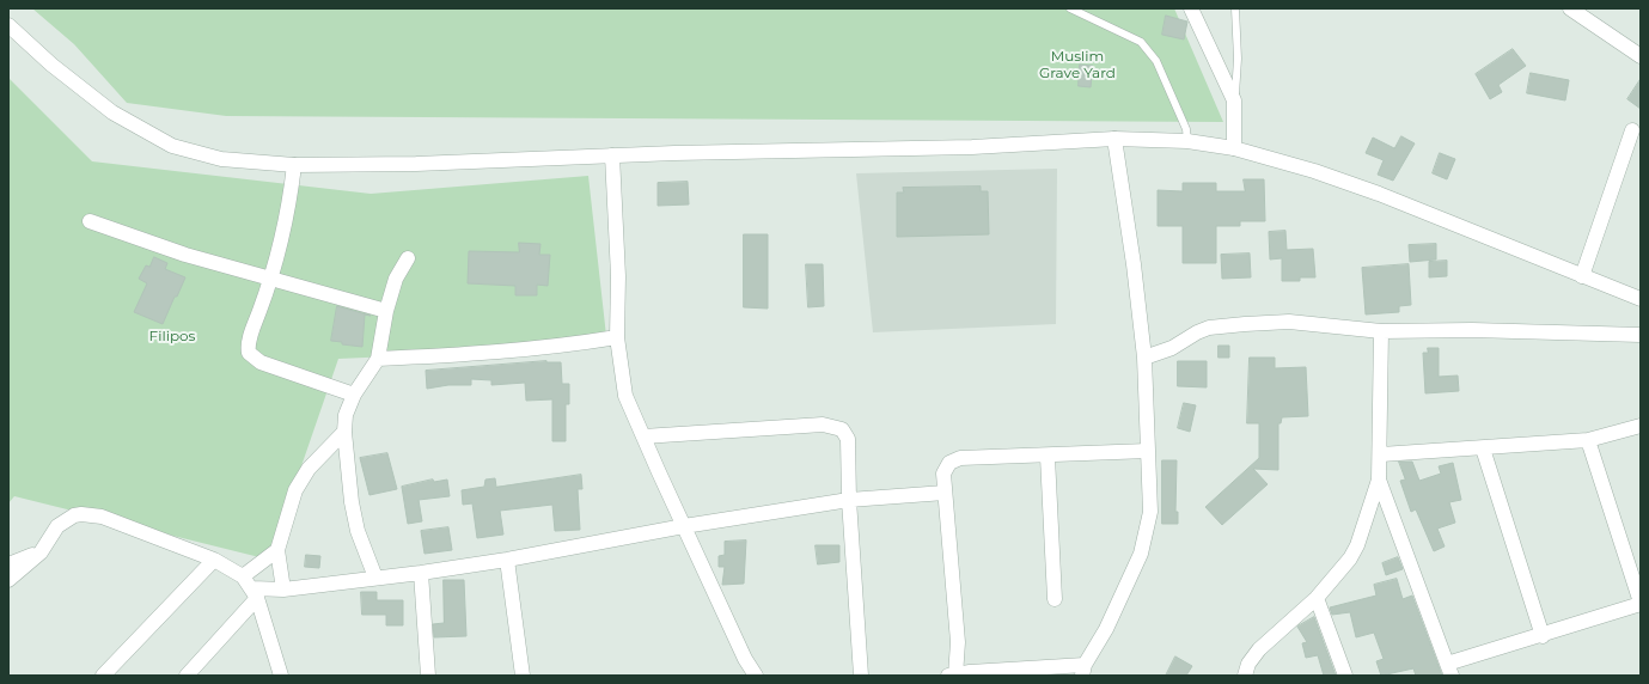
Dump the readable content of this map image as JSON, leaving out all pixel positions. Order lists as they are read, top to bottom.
{
  "parks": ["Muslim Grave Yard", "Filipos"]
}
